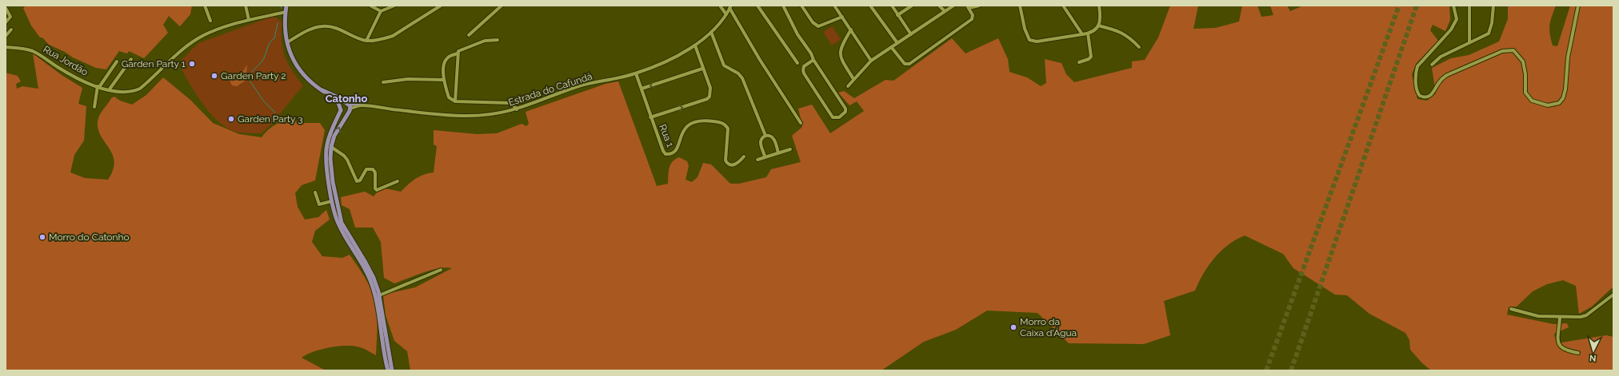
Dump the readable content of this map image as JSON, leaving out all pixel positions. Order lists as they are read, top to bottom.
{
  "streets": {
    "main road": ["Estrada do Cafundá"],
    "street": ["Rua Jordão", "Rua 1"]
  },
  "crossings": [
    ["Rua Jordão", "Estrada do Cafundá"]
  ],
  "districts": ["Catonho"],
  "places": [
    "Garden Party 1",
    "Garden Party 2",
    "Garden Party 3",
    "Morro do Catonho",
    "Morro da Caixa d'Água"
  ],
  "north": "bottom"
}
